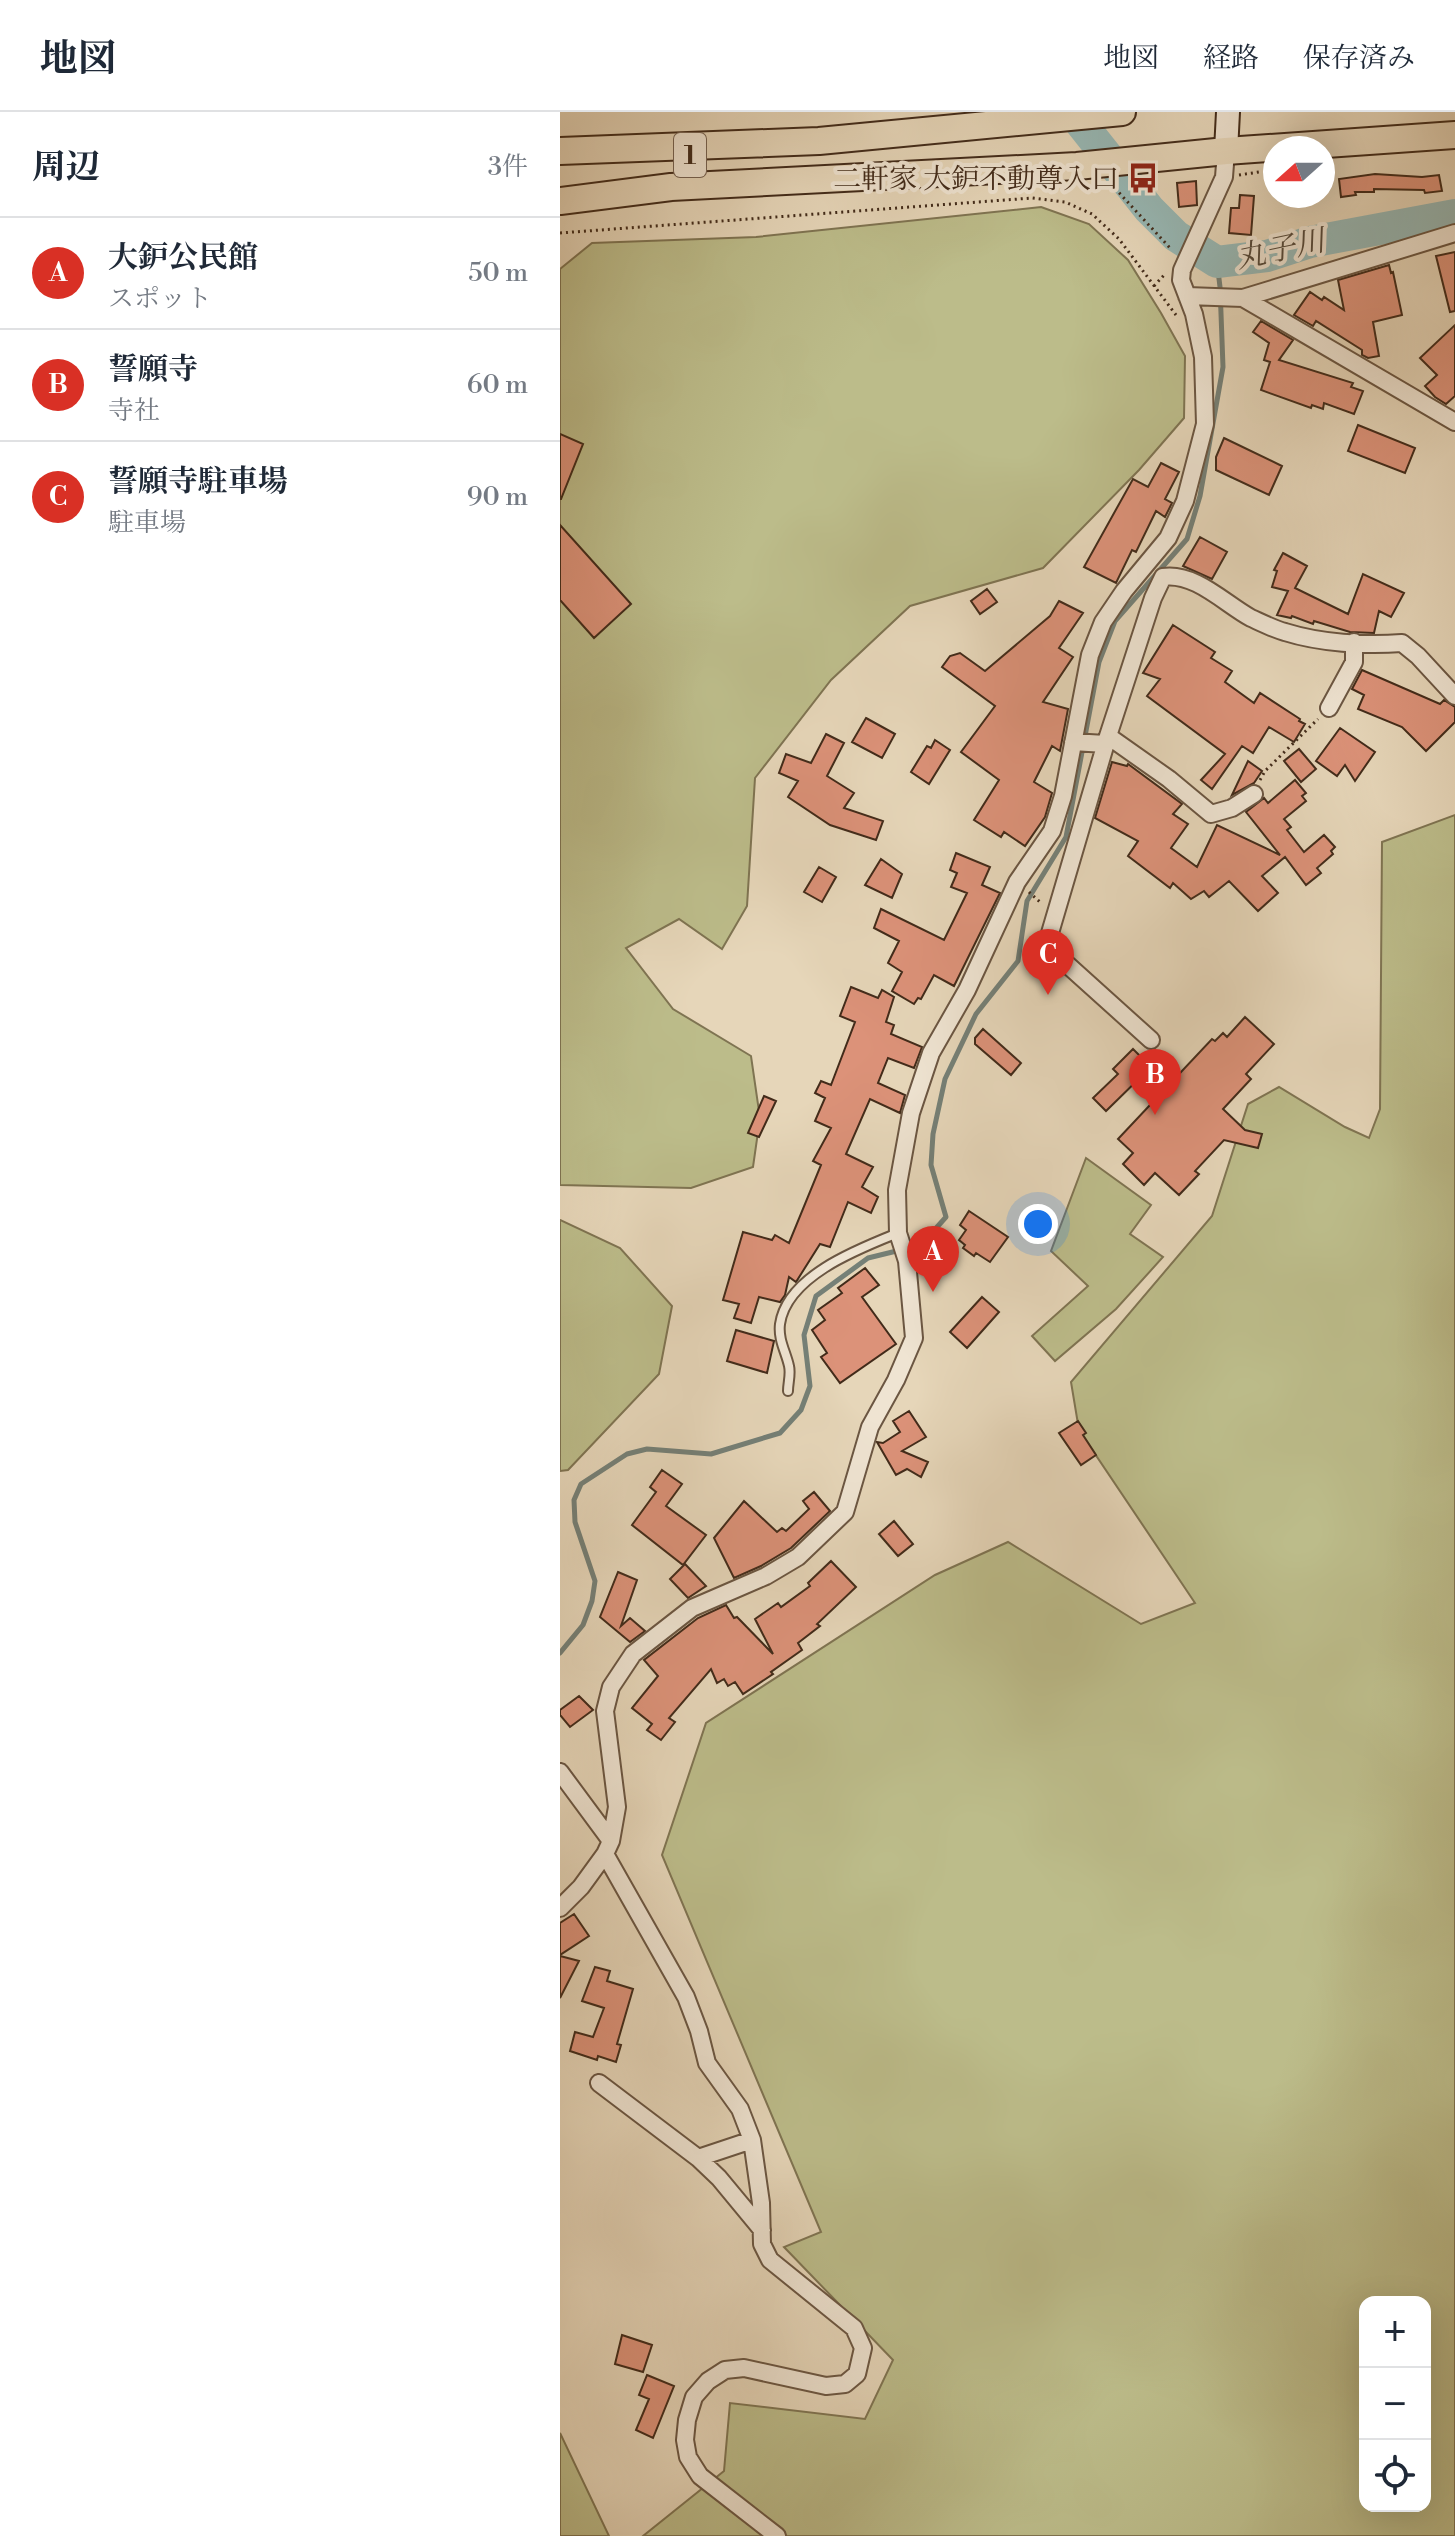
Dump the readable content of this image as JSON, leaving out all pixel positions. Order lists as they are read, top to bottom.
{
  "streets": {
    "highway": ["1"]
  },
  "water": ["丸子川"],
  "places": {
    "bus stop": ["二軒家 大鈩不動尊入口"]
  },
  "north": "left",
  "page": {
    "header": "地図",
    "nav": ["地図", "経路", "保存済み"],
    "heading": ["周辺", "3件"],
    "list": [
      {
        "mark": "A",
        "name": "大鈩公民館",
        "note": "スポット",
        "value": "50 m"
      },
      {
        "mark": "B",
        "name": "誓願寺",
        "note": "寺社",
        "value": "60 m"
      },
      {
        "mark": "C",
        "name": "誓願寺駐車場",
        "note": "駐車場",
        "value": "90 m"
      }
    ],
    "pins": ["C", "B", "A"],
    "map_buttons": ["+", "−"]
  }
}
